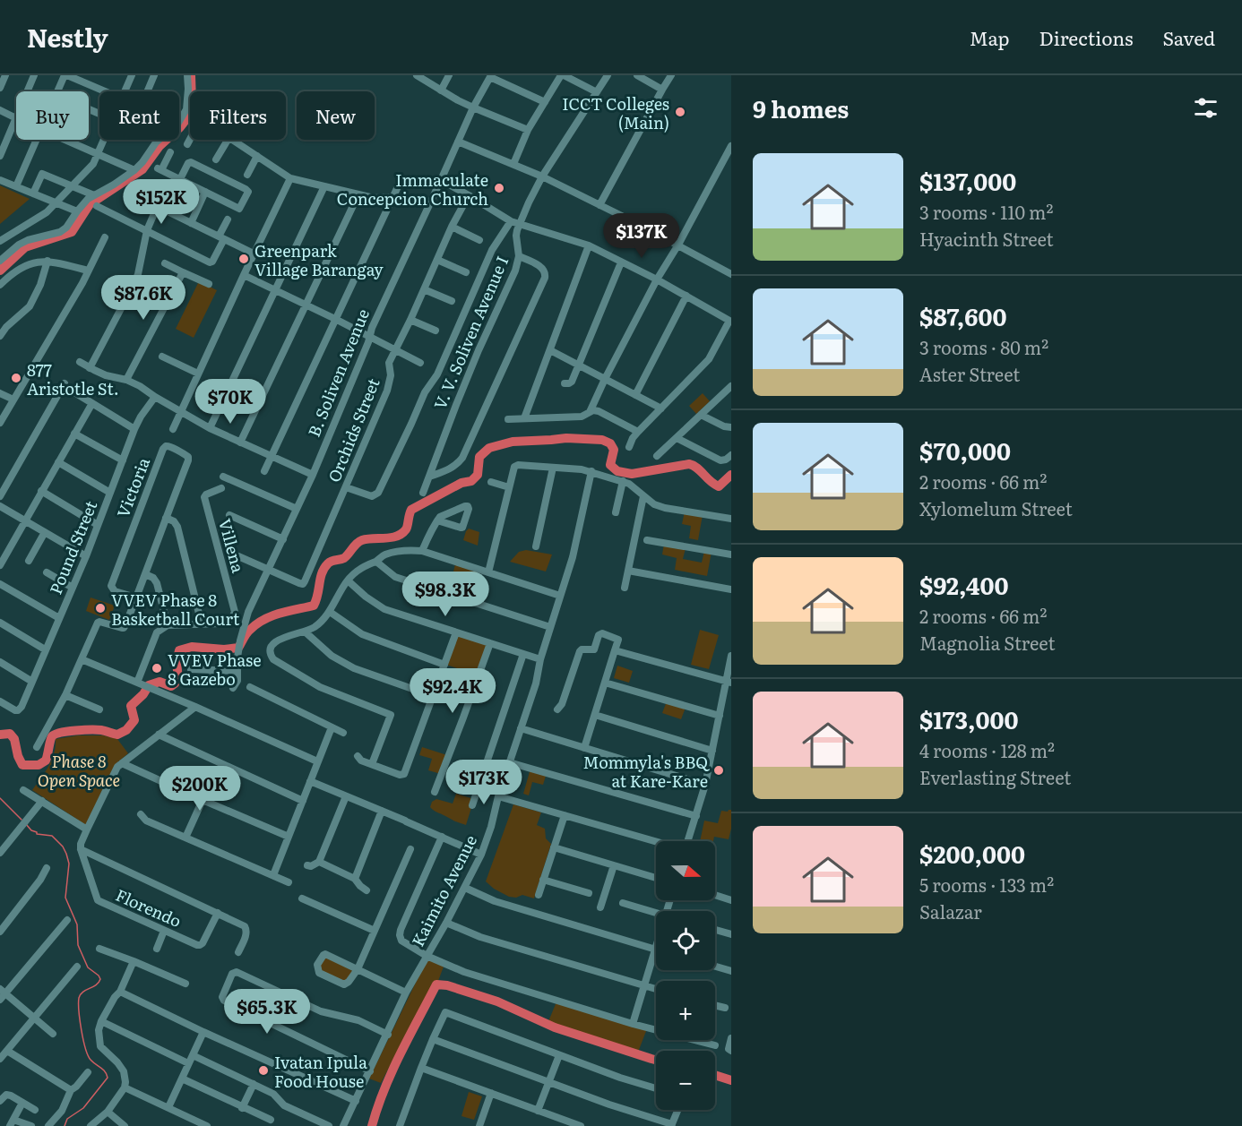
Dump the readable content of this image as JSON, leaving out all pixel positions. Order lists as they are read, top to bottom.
{
  "streets": {
    "street": [
      "V. V. Soliven Avenue I",
      "B. Soliven Avenue",
      "Orchids Street",
      "Victoria",
      "Villena",
      "Pound Street",
      "Kaimito Avenue",
      "Florendo"
    ]
  },
  "crossings": [
    ["B. Soliven Avenue", "Orchids Street"]
  ],
  "parks": ["Phase 8 Open Space"],
  "places": [
    "ICCT Colleges (Main)",
    "Immaculate Concepcion Church",
    "Greenpark Village Barangay",
    "877 Aristotle St.",
    "VVEV Phase 8 Basketball Court",
    "VVEV Phase 8 Gazebo",
    "Mommyla's BBQ at Kare-Kare",
    "Ivatan Ipula Food House"
  ],
  "north": "right",
  "page": {
    "header": "Nestly",
    "nav": ["Map", "Directions", "Saved"],
    "heading": "9 homes",
    "chip": [
      "Buy",
      "Rent",
      "Filters",
      "New"
    ],
    "list": [
      {
        "name": "$137,000",
        "note": "3 rooms · 110 m² · Hyacinth Street"
      },
      {
        "name": "$87,600",
        "note": "3 rooms · 80 m² · Aster Street"
      },
      {
        "name": "$70,000",
        "note": "2 rooms · 66 m² · Xylomelum Street"
      },
      {
        "name": "$92,400",
        "note": "2 rooms · 66 m² · Magnolia Street"
      },
      {
        "name": "$173,000",
        "note": "4 rooms · 128 m² · Everlasting Street"
      },
      {
        "name": "$200,000",
        "note": "5 rooms · 133 m² · Salazar"
      }
    ],
    "price": [
      "$152K",
      "$137K",
      "$87.6K",
      "$70K",
      "$98.3K",
      "$92.4K",
      "$173K",
      "$200K",
      "$65.3K"
    ],
    "map_buttons": ["+", "−"]
  }
}
